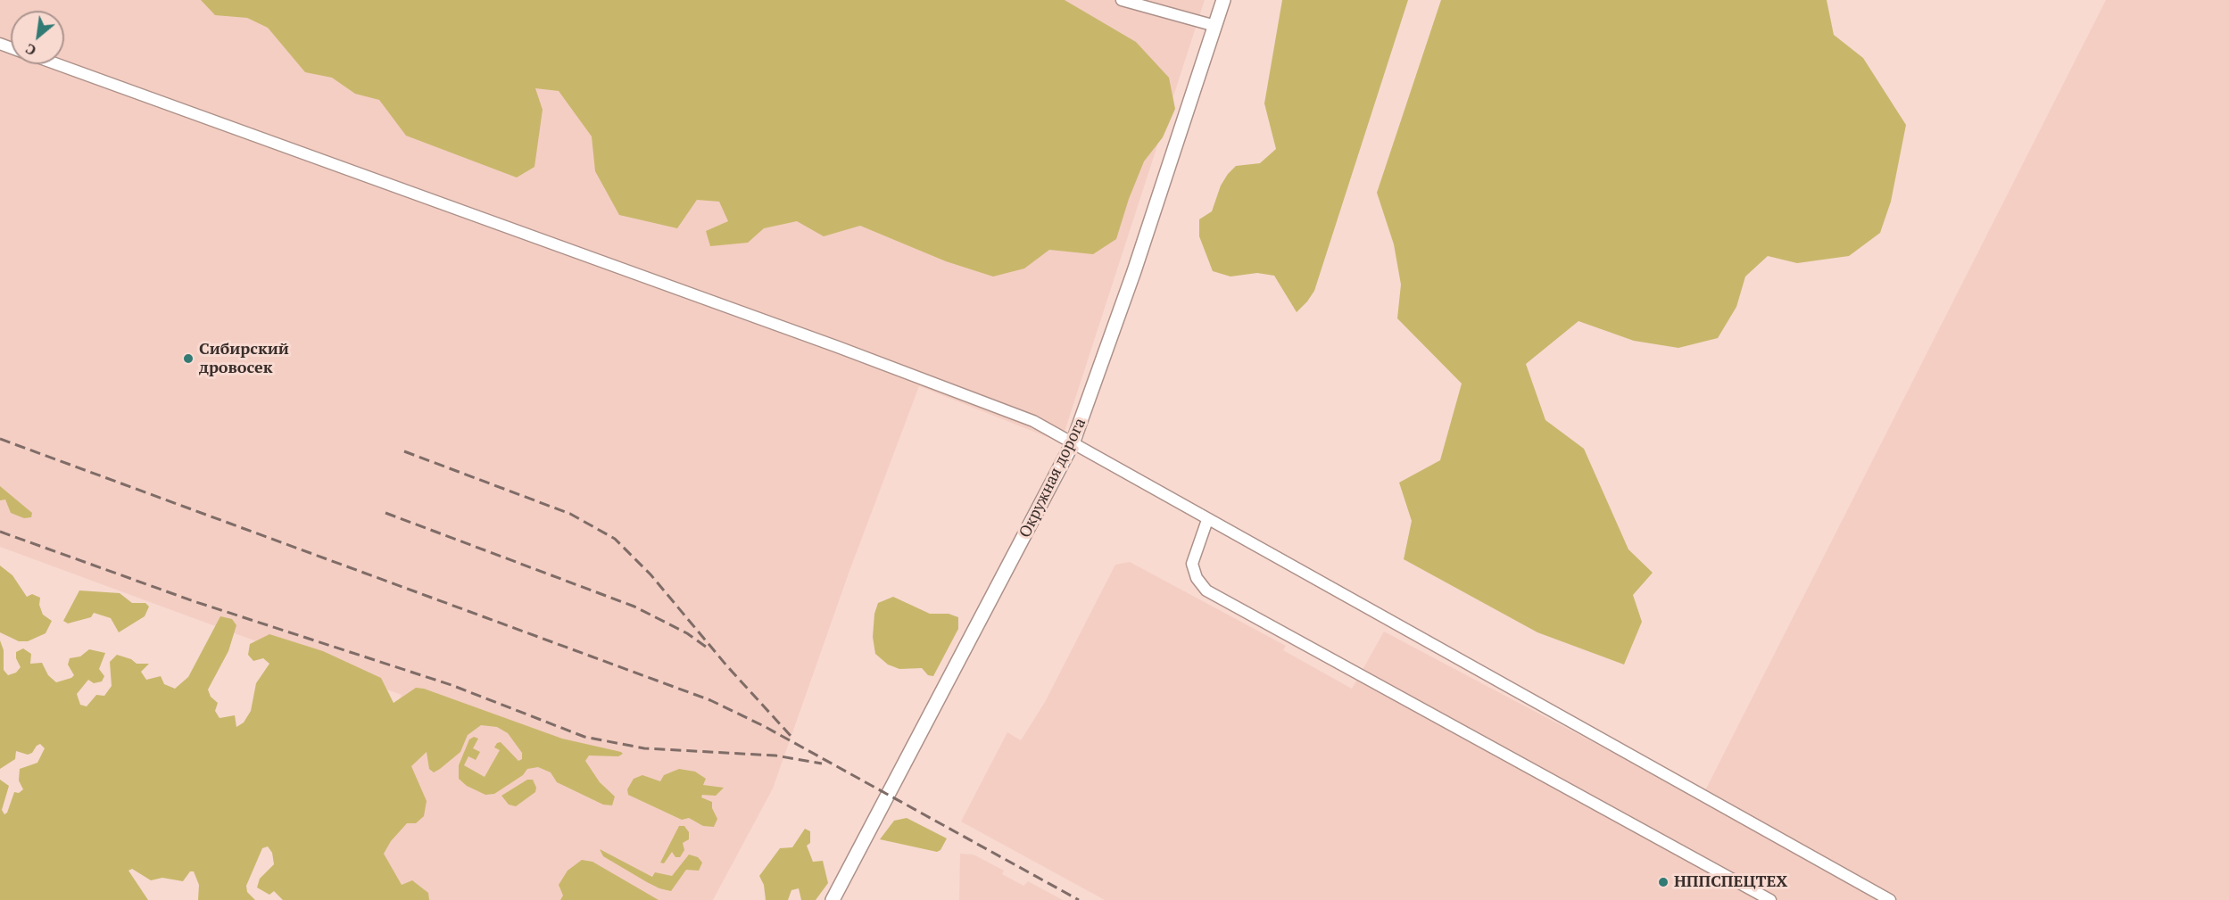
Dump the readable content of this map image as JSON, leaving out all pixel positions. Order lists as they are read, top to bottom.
{
  "streets": {
    "main road": ["Окружная дорога"]
  },
  "places": ["Сибирский дровосек", "НППСПЕЦТЕХ"],
  "north": "bottom left"
}
